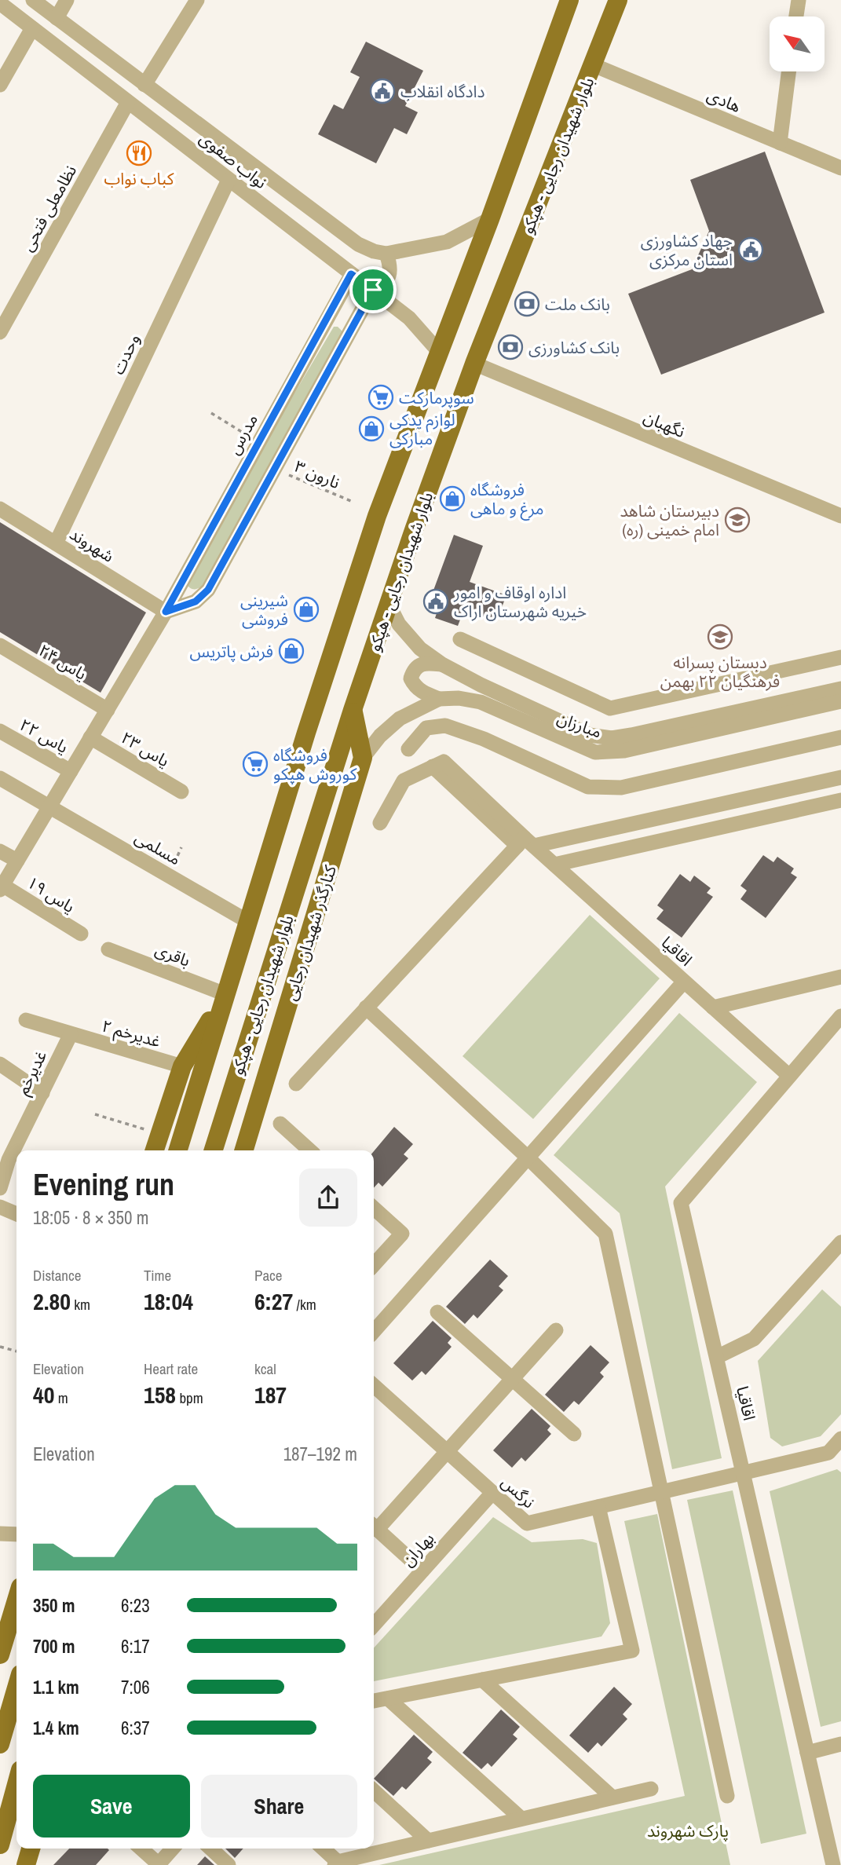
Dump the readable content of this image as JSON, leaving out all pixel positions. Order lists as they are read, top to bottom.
{
  "streets": {
    "main road": ["بلوار شهیدان رجایی - هپکو", "کنارگذر شهیدان رجایی"],
    "street": [
      "هادی",
      "نواب صفوی",
      "نظامعلی فتحی",
      "وحدت",
      "نگهبان",
      "مدرس",
      "شهروند",
      "یاس ۲۴",
      "مبارزان",
      "یاس ۲۲",
      "یاس ۲۳",
      "مسلمی",
      "یاس ۱۹",
      "اقاقیا",
      "باقری",
      "غدیرخم ۲",
      "غدیرخم",
      "نرگس",
      "بهاران"
    ],
    "path": ["نارون ۳"]
  },
  "crossings": [
    ["هادی", "بلوار شهیدان رجایی - هپکو"],
    ["بلوار شهیدان رجایی - هپکو", "نواب صفوی"],
    ["بلوار شهیدان رجایی - هپکو", "نگهبان"],
    ["بلوار شهیدان رجایی - هپکو", "مبارزان"],
    ["بلوار شهیدان رجایی - هپکو", "مسلمی"],
    ["بلوار شهیدان رجایی - هپکو", "کنارگذر شهیدان رجایی"],
    ["بلوار شهیدان رجایی - هپکو", "باقری"],
    ["نواب صفوی", "نظامعلی فتحی"],
    ["نواب صفوی", "وحدت"],
    ["نواب صفوی", "مدرس"],
    ["وحدت", "شهروند"],
    ["مدرس", "شهروند"],
    ["مدرس", "یاس ۲۴"],
    ["مدرس", "یاس ۲۲"],
    ["مدرس", "یاس ۲۳"],
    ["مدرس", "مسلمی"],
    ["مدرس", "یاس ۱۹"],
    ["مبارزان", "کنارگذر شهیدان رجایی"],
    ["اقاقیا", "نرگس"],
    ["غدیرخم ۲", "غدیرخم"],
    ["نرگس", "بهاران"]
  ],
  "parks": ["پارک شهروند"],
  "places": {
    "public building": ["دادگاه انقلاب", "جهاد کشاورزی استان مرکزی", "اداره اوقاف و امور خیریه شهرستان اراک"],
    "restaurant": ["کباب نواب"],
    "bank": ["بانک ملت", "بانک کشاورزی"],
    "supermarket": ["سوپرمارکت", "فروشگاه کوروش هپکو"],
    "shop": [
      "لوازم یدکی مبارکی",
      "فروشگاه مرغ و ماهی",
      "شیرینی فروشی",
      "فرش پاتریس"
    ],
    "school or university": ["دبیرستان شاهد امام خمینی (ره)", "دبستان پسرانه فرهنگیان ۲۲ بهمن"]
  },
  "north": "top left",
  "page": {
    "heading": ["Evening run", "18:05 · 8 × 350 m"],
    "stats": [
      ["Distance", "2.80 km"],
      ["Time", "18:04"],
      ["Pace", "6:27 /km"],
      ["Elevation", "40 m"],
      ["Heart rate", "158 bpm"],
      ["kcal", "187"]
    ],
    "chart": ["Elevation", "187–192 m"],
    "list": [
      {
        "name": "350 m",
        "note": "6:23"
      },
      {
        "name": "700 m",
        "note": "6:17"
      },
      {
        "name": "1.1 km",
        "note": "7:06"
      },
      {
        "name": "1.4 km",
        "note": "6:37"
      }
    ],
    "buttons": ["Save", "Share"]
  }
}
